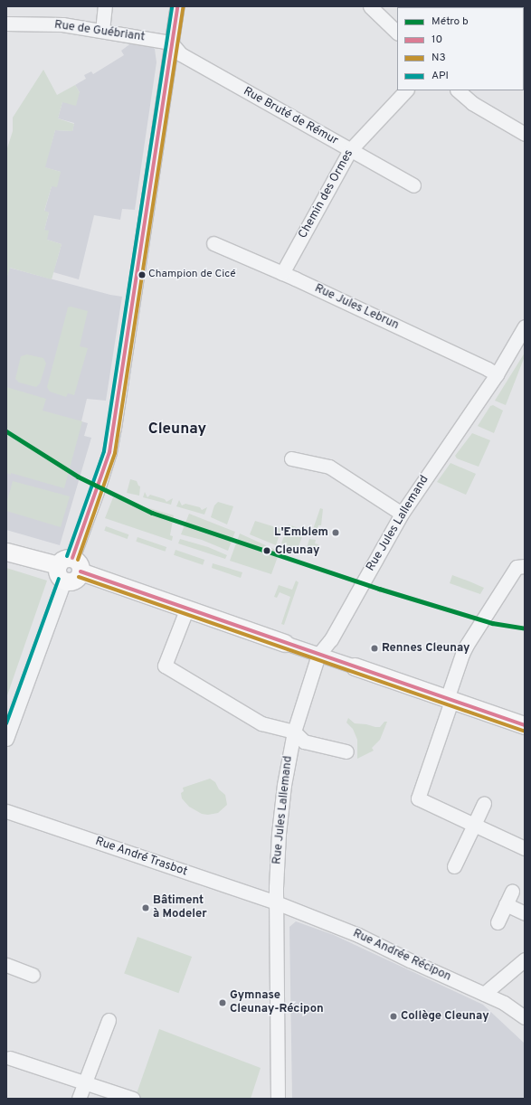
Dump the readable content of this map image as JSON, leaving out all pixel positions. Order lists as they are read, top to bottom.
{
  "streets": {
    "street": [
      "Rue de Guébriant",
      "Rue Bruté de Rémur",
      "Chemin des Ormes",
      "Rue Jules Lebrun",
      "Rue Jules Lallemand",
      "Rue André Trasbot",
      "Rue Andrée Récipon"
    ]
  },
  "crossings": [
    ["Rue de Guébriant", "Rue Bruté de Rémur"],
    ["Rue Bruté de Rémur", "Chemin des Ormes"],
    ["Chemin des Ormes", "Rue Jules Lebrun"],
    ["Rue Jules Lebrun", "Rue Jules Lallemand"],
    ["Rue Jules Lallemand", "Rue André Trasbot"],
    ["Rue Jules Lallemand", "Rue Andrée Récipon"],
    ["Rue André Trasbot", "Rue Andrée Récipon"]
  ],
  "districts": ["Cleunay"],
  "places": [
    "Champion de Cicé",
    "L'Emblem",
    "Cleunay",
    "Rennes Cleunay",
    "Bâtiment à Modeler",
    "Gymnase Cleunay-Récipon",
    "Collège Cleunay"
  ],
  "lines": [
    "transit line 10",
    "transit line API",
    "transit line N3",
    "metro line b"
  ],
  "legend": [
    "Métro b",
    "10",
    "N3",
    "API"
  ]
}
